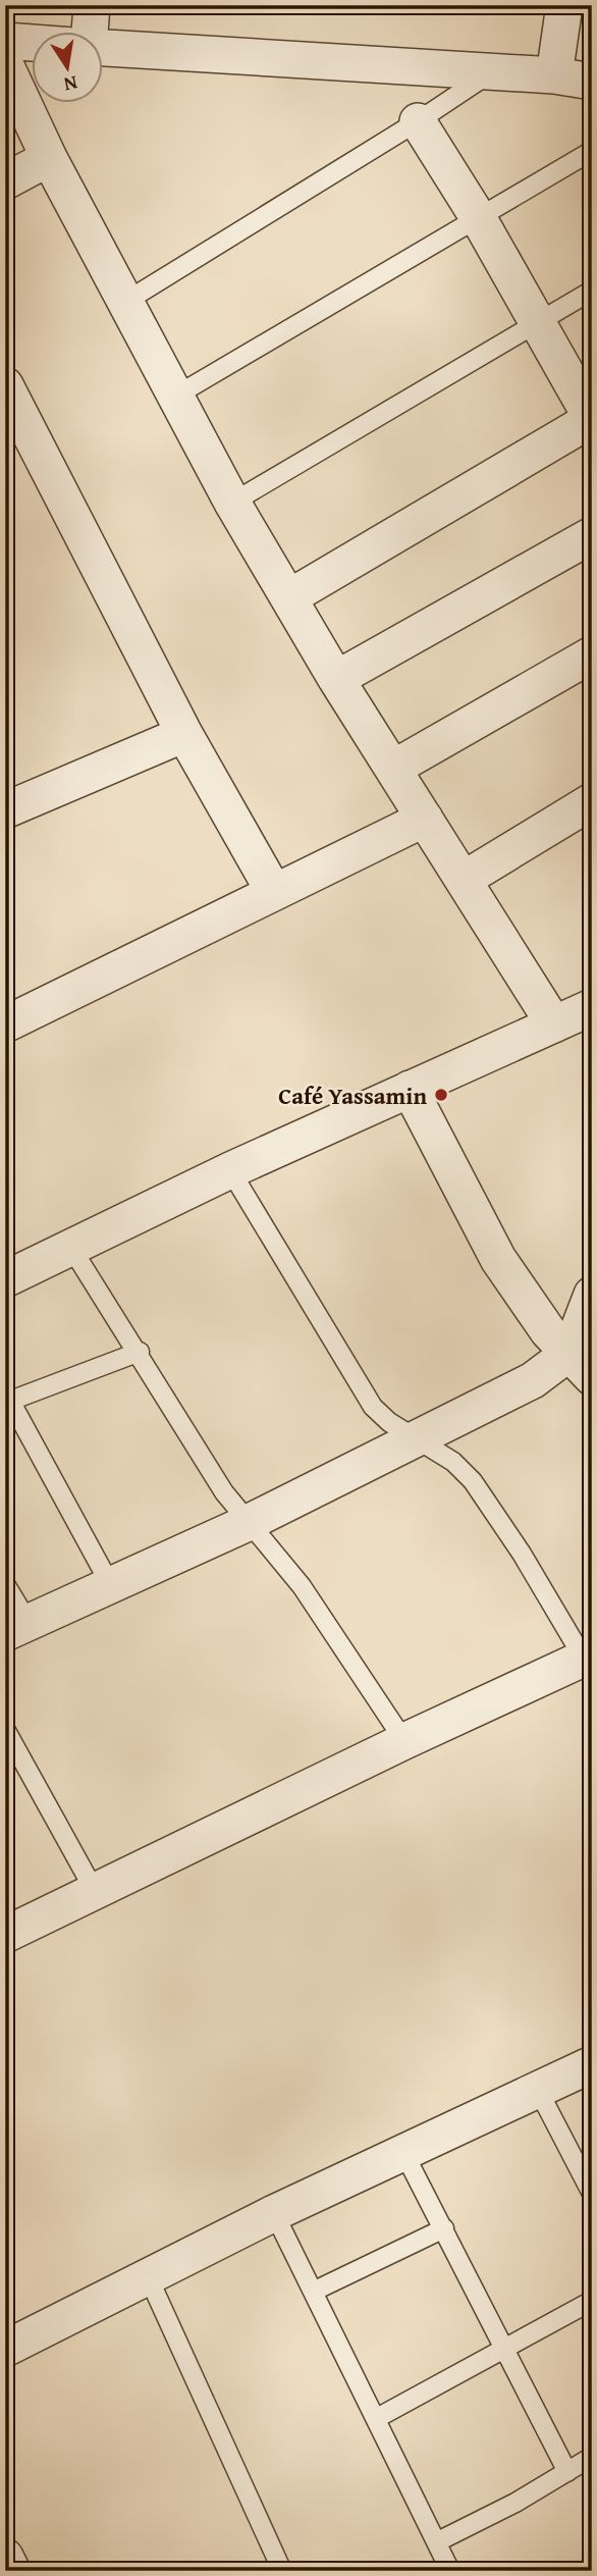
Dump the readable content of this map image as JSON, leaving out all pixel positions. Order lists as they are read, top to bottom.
{
  "places": ["Café Yassamin"],
  "north": "bottom"
}
